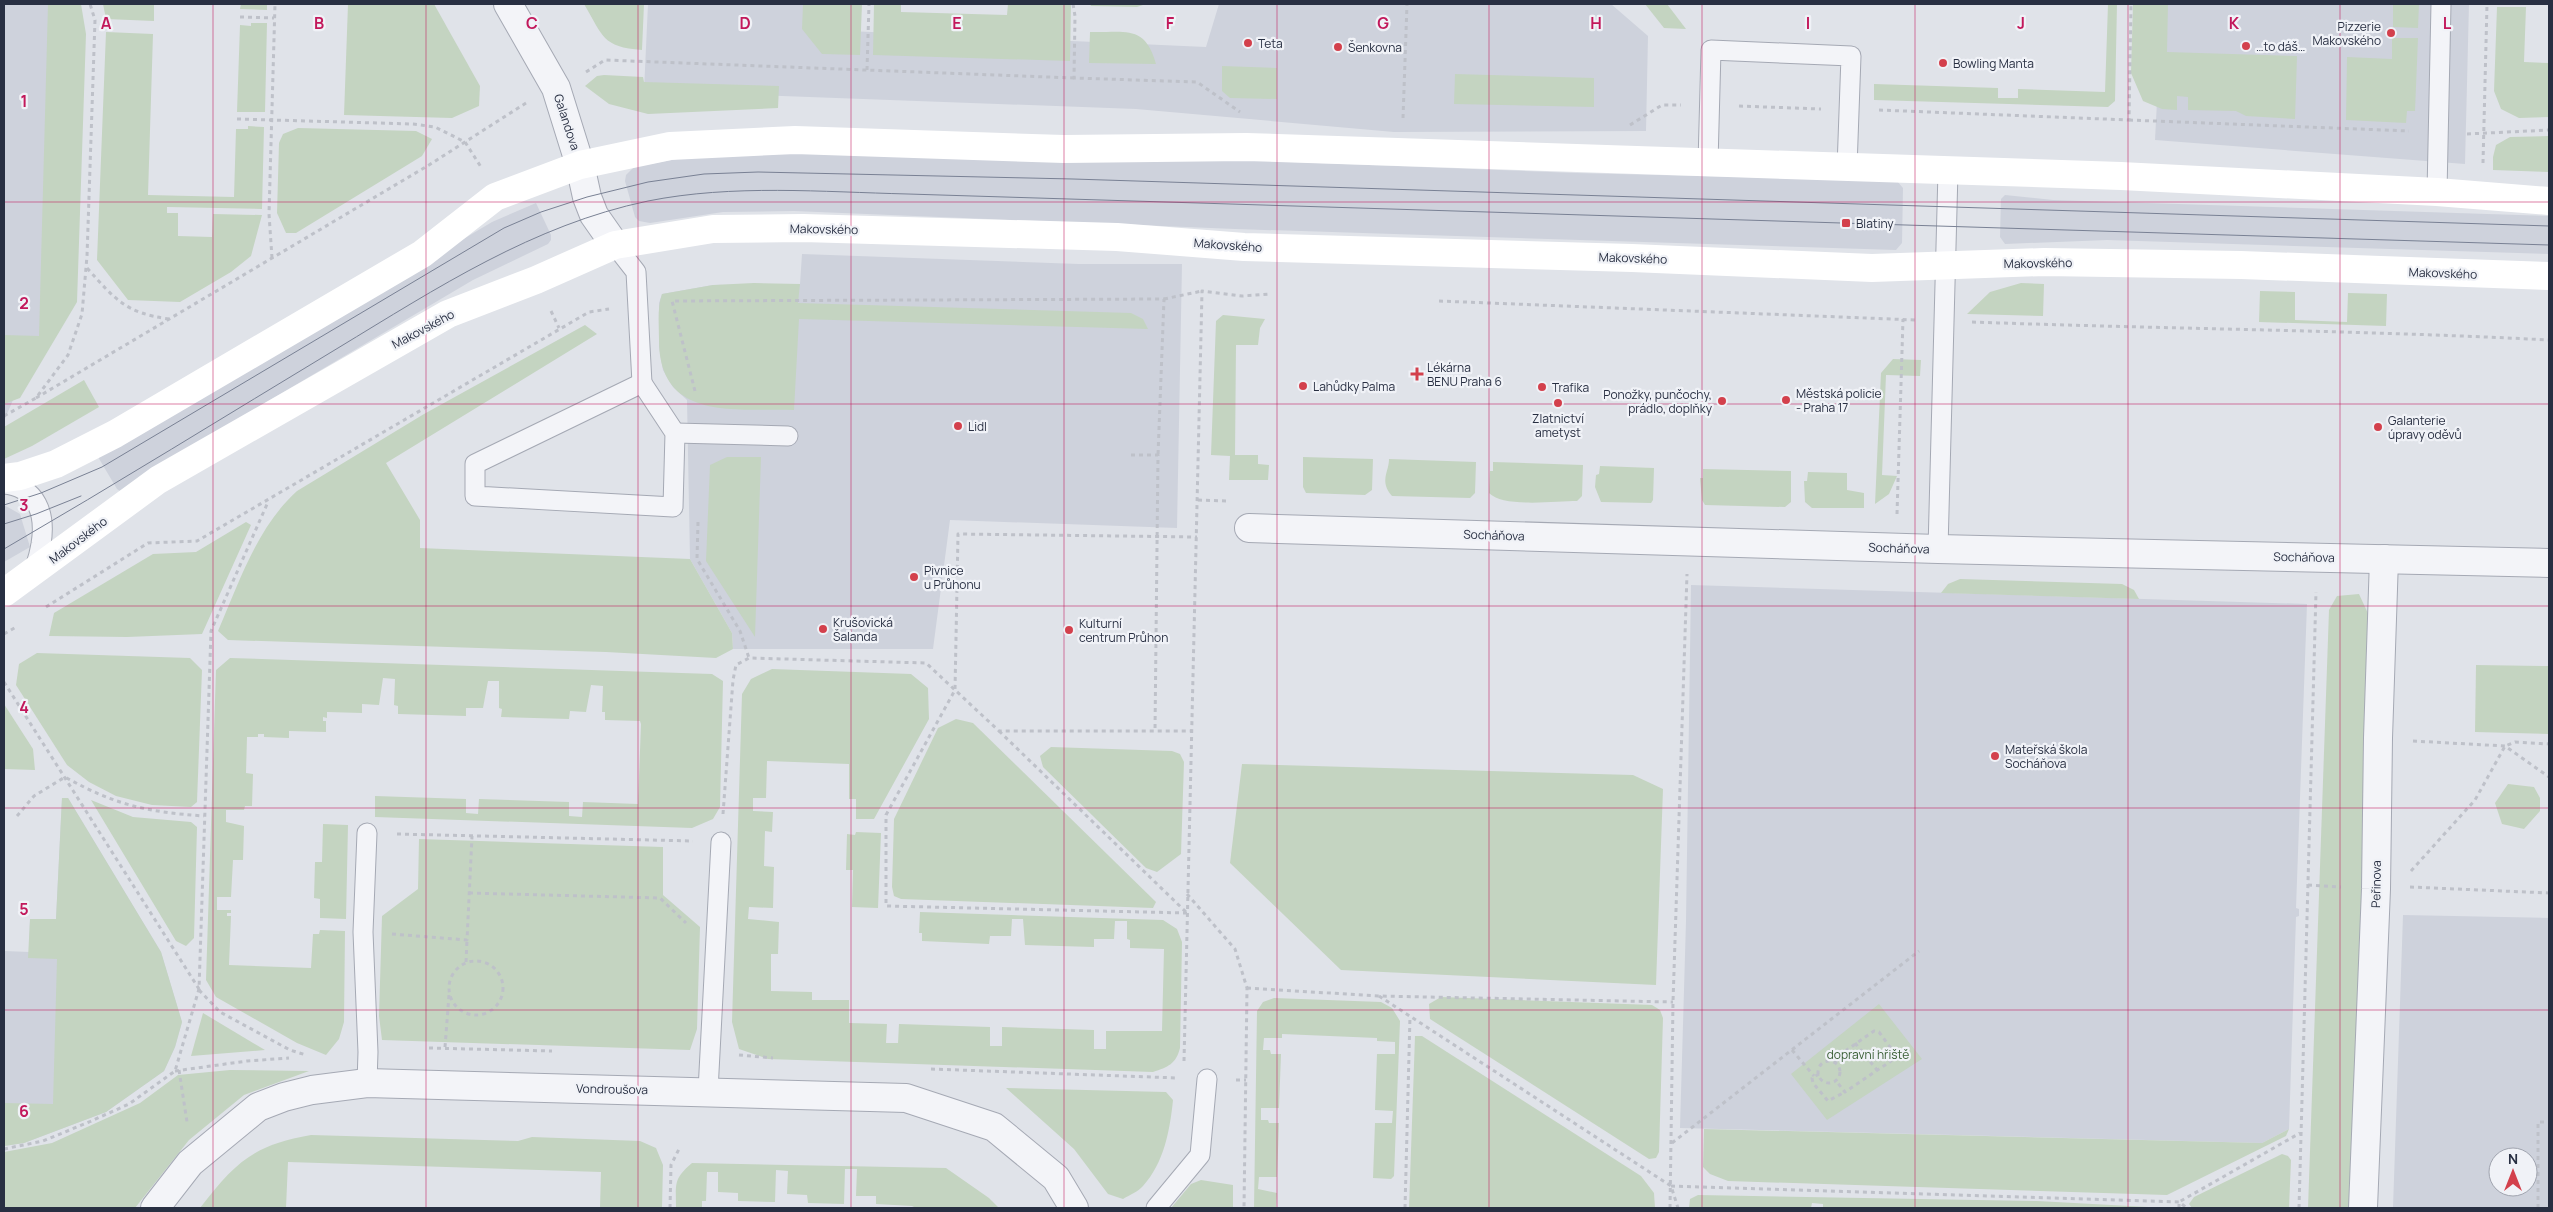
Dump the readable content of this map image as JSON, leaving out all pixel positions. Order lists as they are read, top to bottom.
{
  "streets": {
    "street": [
      "Galandova",
      "Makovského",
      "Socháňova",
      "Peřinova",
      "Vondroušova"
    ]
  },
  "crossings": [
    ["Galandova", "Makovského"],
    ["Socháňova", "Peřinova"]
  ],
  "parks": ["dopravní hřiště"],
  "places": {
    "other": [
      "Pizzerie Makovského",
      "Teta",
      "…to dáš…",
      "Šenkovna",
      "Bowling Manta",
      "Lahůdky Palma",
      "Trafika",
      "Městská policie - Praha 17",
      "Ponožky, punčochy, prádlo, doplňky",
      "Zlatnictví ametyst",
      "Lidl",
      "Galanterie úpravy oděvů",
      "Pivnice u Průhonu",
      "Krušovická Šalanda",
      "Kulturní centrum Průhon",
      "Mateřská škola Socháňova"
    ],
    "transit": ["Blatiny"],
    "health": ["Lékárna BENU Praha 6"]
  },
  "north": "top",
  "grid": {
    "columns": [
      "A",
      "B",
      "C",
      "D",
      "E",
      "F",
      "G",
      "H",
      "I",
      "J",
      "K",
      "L"
    ],
    "rows": [
      "1",
      "2",
      "3",
      "4",
      "5",
      "6"
    ]
  }
}
